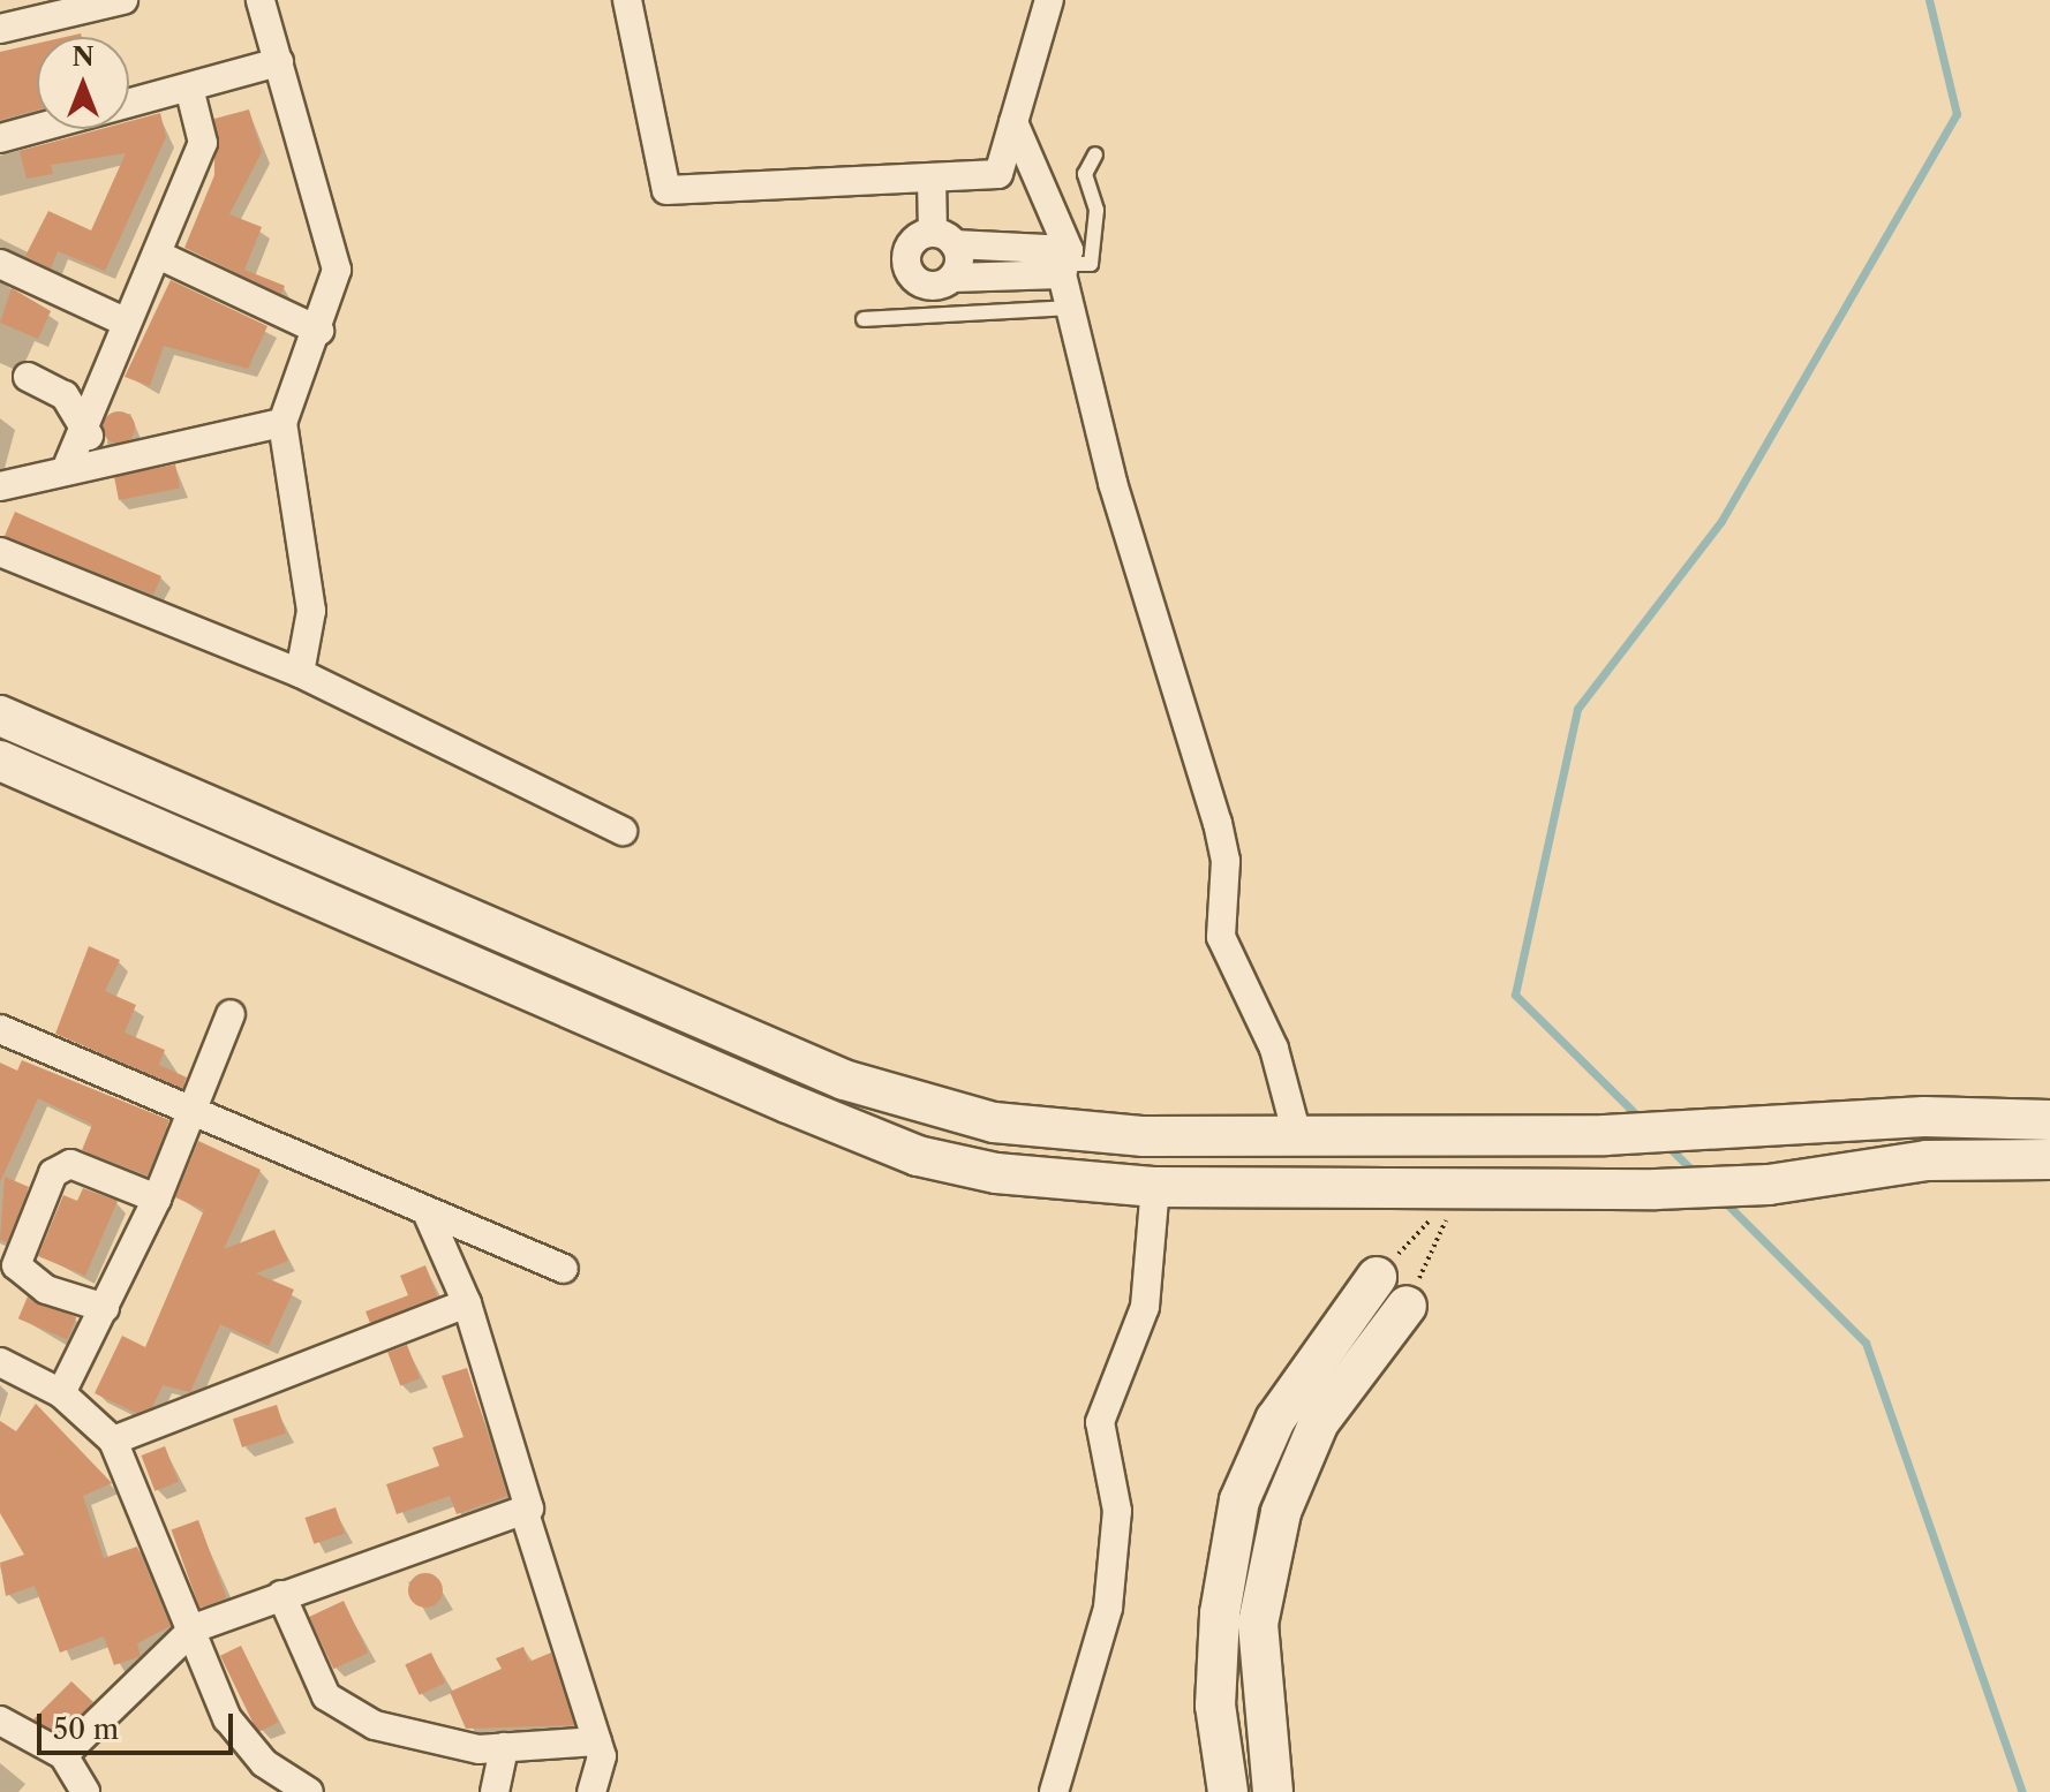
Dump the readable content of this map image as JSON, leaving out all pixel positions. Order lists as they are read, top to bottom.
{
  "scale_bar": "50 m",
  "north": "top"
}
